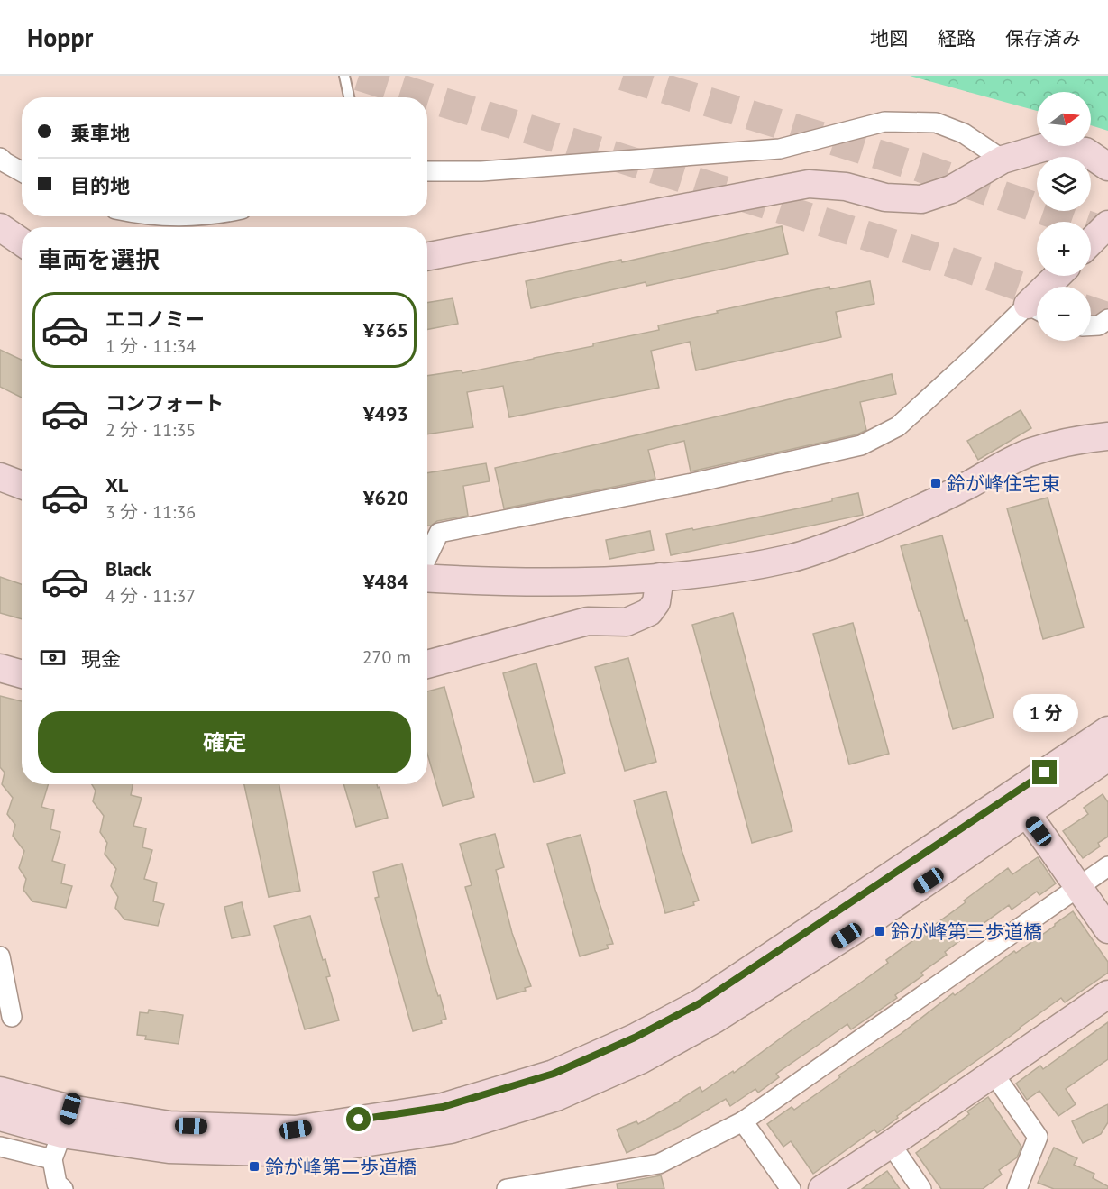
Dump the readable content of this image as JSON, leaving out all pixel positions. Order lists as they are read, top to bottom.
{
  "places": {
    "transit": ["鈴が峰住宅東", "鈴が峰第三歩道橋", "鈴が峰第二歩道橋"]
  },
  "north": "right",
  "page": {
    "header": "Hoppr",
    "nav": ["地図", "経路", "保存済み"],
    "map_buttons": ["+", "−"],
    "banner": ["乗車地", "目的地"],
    "heading": "車両を選択",
    "list": [
      {
        "name": "エコノミー",
        "note": "1 分 · 11:34",
        "value": "¥365"
      },
      {
        "name": "コンフォート",
        "note": "2 分 · 11:35",
        "value": "¥493"
      },
      {
        "name": "XL",
        "note": "3 分 · 11:36",
        "value": "¥620"
      },
      {
        "name": "Black",
        "note": "4 分 · 11:37",
        "value": "¥484"
      }
    ],
    "pay": ["現金", "270 m"],
    "bubble": "1 分",
    "buttons": "確定"
  }
}
